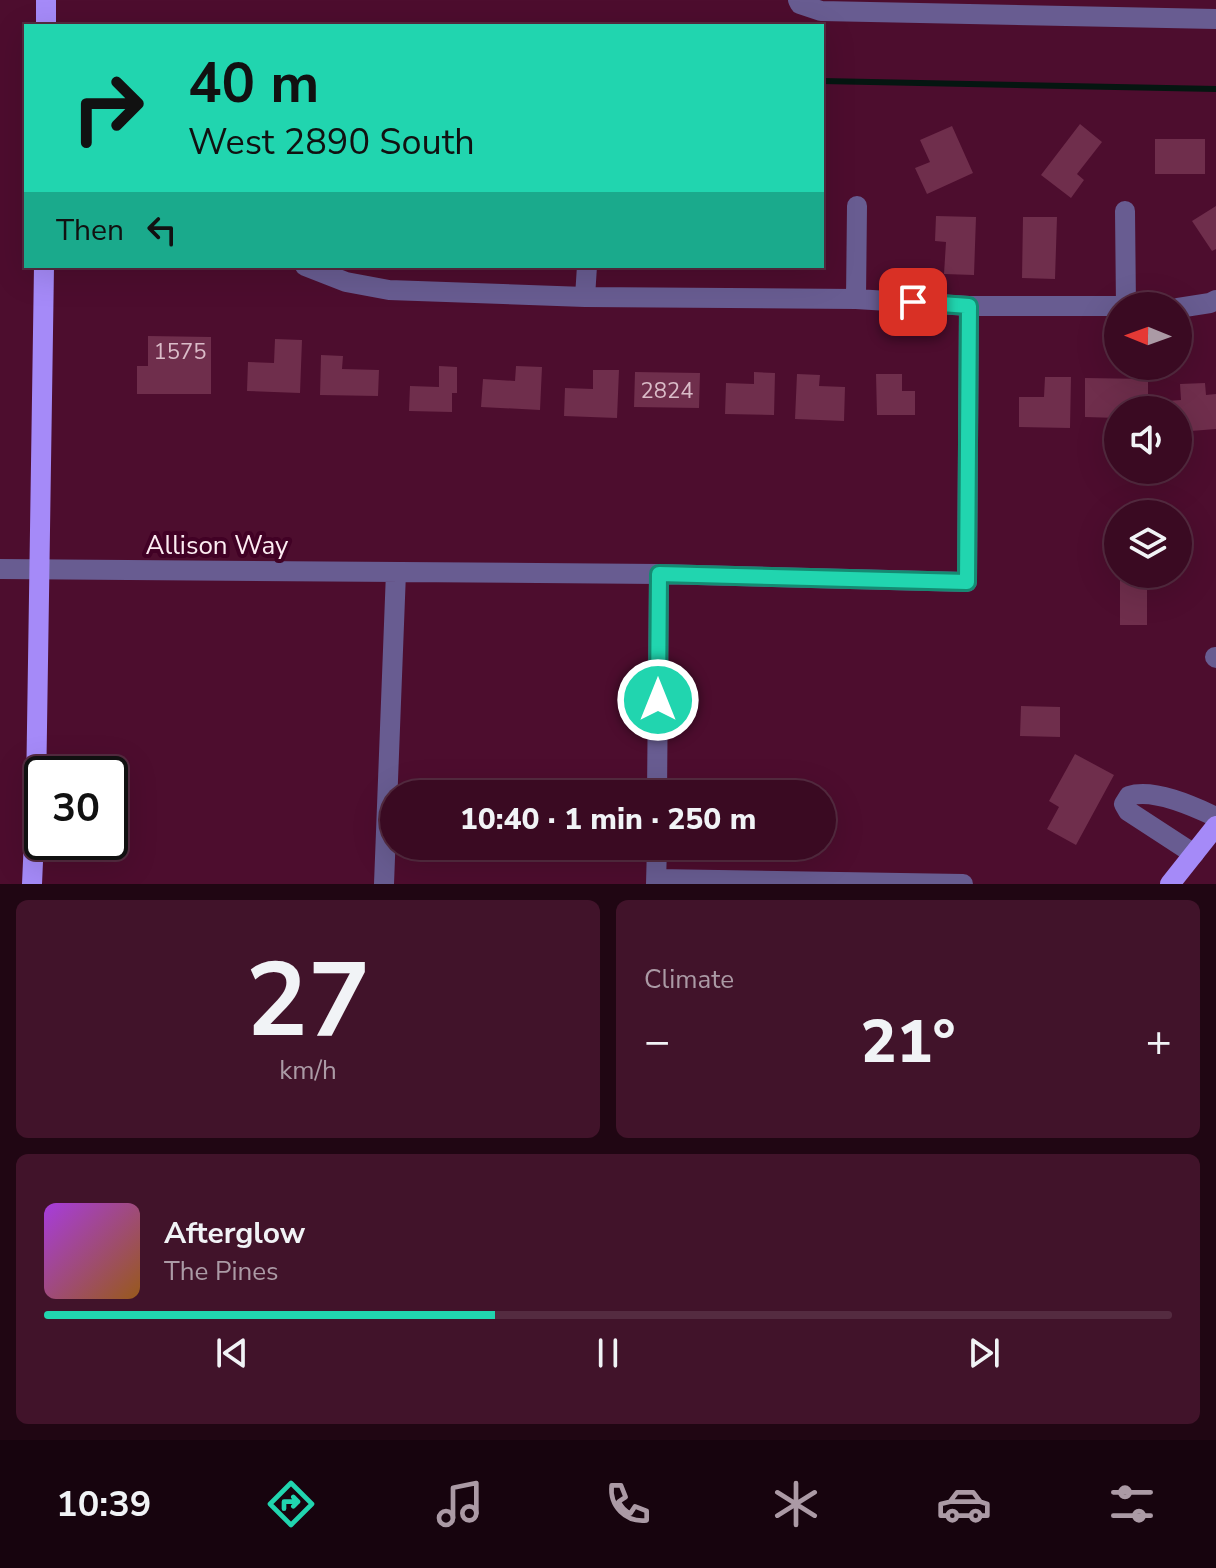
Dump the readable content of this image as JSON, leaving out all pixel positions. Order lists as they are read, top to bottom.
{
  "streets": {
    "street": ["Allison Way"]
  },
  "house_numbers": ["1575", "2824"],
  "north": "left",
  "page": {
    "turn": ["40 m", "West 2890 South"],
    "then": "Then",
    "limit": "30",
    "trip": "10:40 · 1 min · 250 m",
    "tile": [
      ["27", "km/h"],
      "Climate"
    ],
    "heat": ["−", "21°", "+"],
    "song": ["Afterglow", "The Pines"],
    "tabs": "10:39"
  }
}
